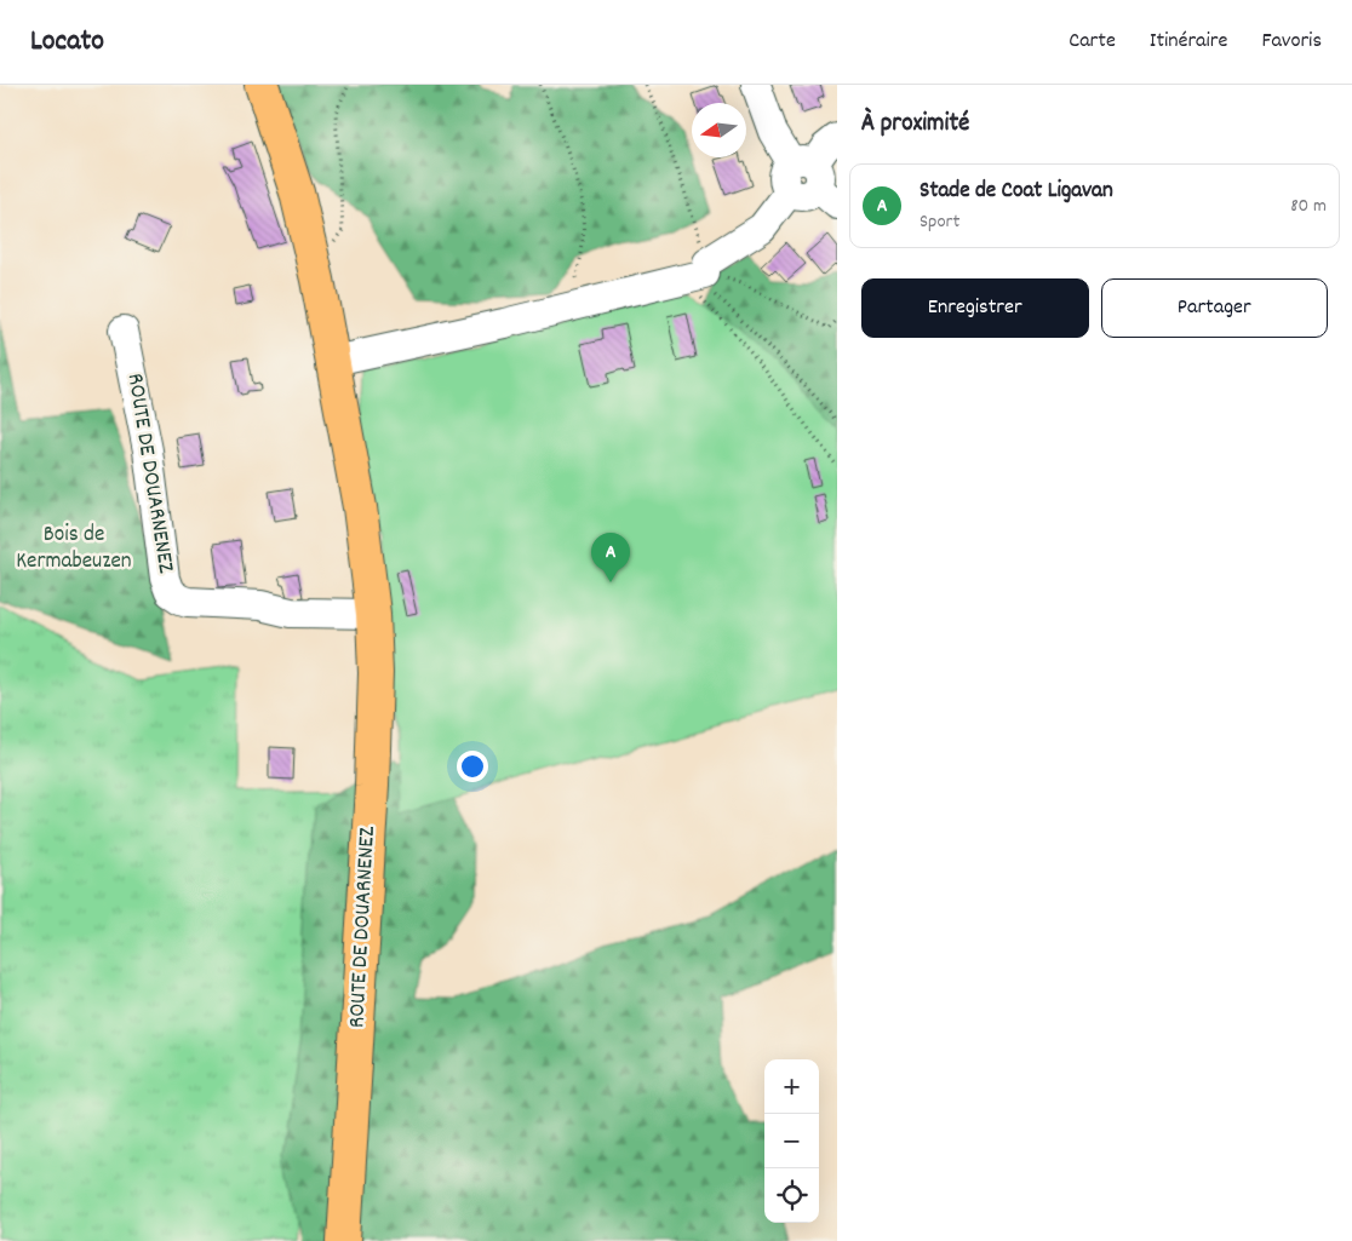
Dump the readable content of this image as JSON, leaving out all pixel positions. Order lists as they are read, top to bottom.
{
  "streets": {
    "main road": ["ROUTE DE DOUARNENEZ"]
  },
  "parks": ["Bois de Kermabeuzen"],
  "north": "left",
  "page": {
    "header": "Locato",
    "nav": ["Carte", "Itinéraire", "Favoris"],
    "heading": "À proximité",
    "list": [
      {
        "mark": "A",
        "name": "Stade de Coat Ligavan",
        "note": "Sport",
        "value": "80 m"
      }
    ],
    "buttons": ["Enregistrer", "Partager"],
    "pins": "A",
    "map_buttons": ["+", "−"]
  }
}
